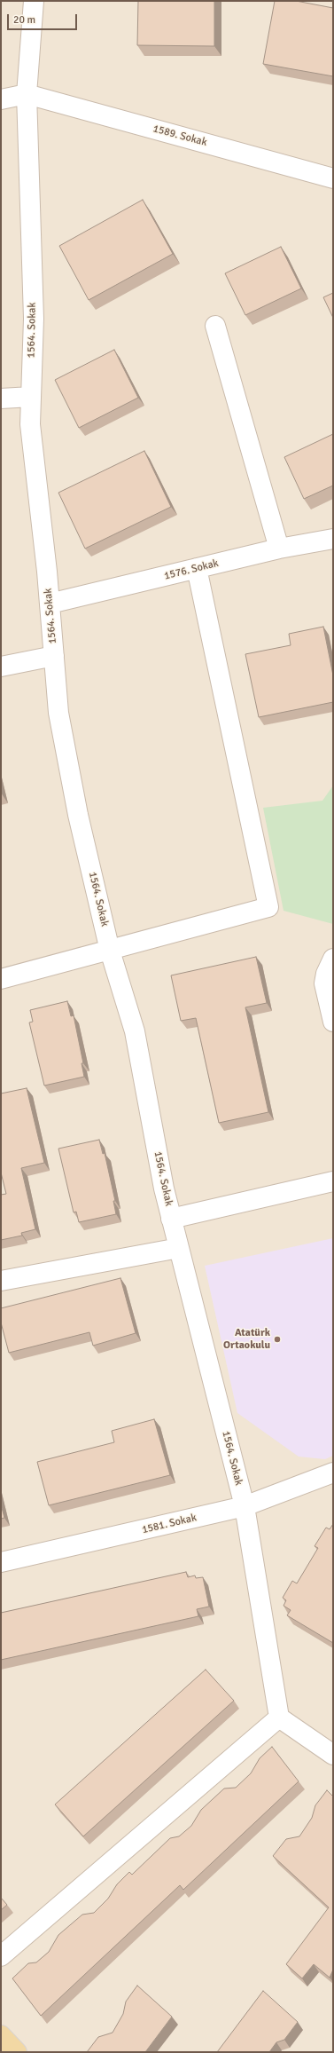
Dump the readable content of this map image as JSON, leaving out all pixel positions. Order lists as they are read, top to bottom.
{
  "streets": {
    "street": [
      "1589. Sokak",
      "1564. Sokak",
      "1576. Sokak",
      "1581. Sokak"
    ]
  },
  "crossings": [
    ["1589. Sokak", "1564. Sokak"],
    ["1564. Sokak", "1576. Sokak"],
    ["1564. Sokak", "1581. Sokak"]
  ],
  "places": ["Atatürk Ortaokulu"],
  "scale_bar": "20 m"
}
